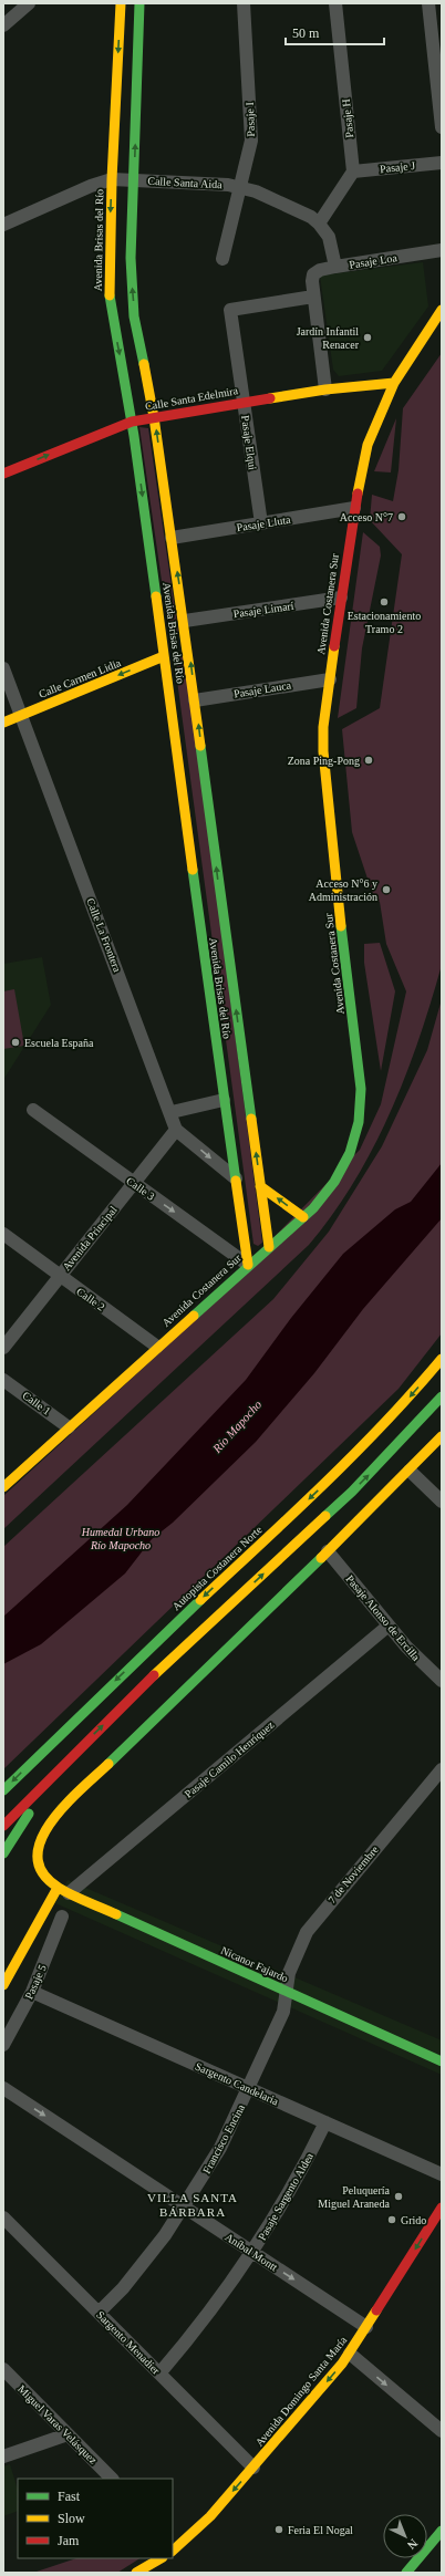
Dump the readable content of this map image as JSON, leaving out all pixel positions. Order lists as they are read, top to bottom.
{
  "streets": {
    "main road": [
      "Avenida Brisas del Río",
      "Calle Santa Edelmira",
      "Avenida Costanera Sur",
      "Calle Carmen Lidia",
      "Autopista Costanera Norte",
      "Nicanor Fajardo",
      "Avenida Domingo Santa María"
    ],
    "street": [
      "Pasaje H",
      "Pasaje I",
      "Pasaje J",
      "Calle Santa Aida",
      "Pasaje Loa",
      "Pasaje Elqui",
      "Pasaje Lluta",
      "Pasaje Limarí",
      "Pasaje Lauca",
      "Calle La Frontera",
      "Calle 3",
      "Avenida Principal",
      "Calle 2",
      "Calle 1",
      "Pasaje Alonso de Ercilla",
      "Pasaje Camilo Henríquez",
      "7 de Noviembre",
      "Pasaje 5",
      "Sargento Candelaria",
      "Francisco Encina",
      "Pasaje Sargento Aldea",
      "Aníbal Montt",
      "Sargento Menadier",
      "Miguel Varas Velásquez"
    ]
  },
  "crossings": [
    ["Pasaje H", "Pasaje J"],
    ["Pasaje I", "Calle Santa Aida"],
    ["Calle Santa Aida", "Avenida Brisas del Río"],
    ["Calle Santa Aida", "Pasaje Loa"],
    ["Avenida Brisas del Río", "Calle Santa Edelmira"],
    ["Avenida Brisas del Río", "Pasaje Lluta"],
    ["Avenida Brisas del Río", "Avenida Costanera Sur"],
    ["Avenida Brisas del Río", "Pasaje Limarí"],
    ["Avenida Brisas del Río", "Calle Carmen Lidia"],
    ["Avenida Brisas del Río", "Pasaje Lauca"],
    ["Avenida Brisas del Río", "Calle 3"],
    ["Pasaje Loa", "Pasaje Elqui"],
    ["Calle Santa Edelmira", "Pasaje Elqui"],
    ["Calle Santa Edelmira", "Avenida Costanera Sur"],
    ["Pasaje Elqui", "Pasaje Lluta"],
    ["Pasaje Lluta", "Avenida Costanera Sur"],
    ["Avenida Costanera Sur", "Pasaje Limarí"],
    ["Avenida Costanera Sur", "Pasaje Lauca"],
    ["Avenida Costanera Sur", "Calle 3"],
    ["Avenida Costanera Sur", "Calle 2"],
    ["Avenida Costanera Sur", "Calle 1"],
    ["Calle Carmen Lidia", "Calle La Frontera"],
    ["Calle La Frontera", "Avenida Principal"],
    ["Calle 3", "Avenida Principal"],
    ["Avenida Principal", "Calle 2"],
    ["Pasaje Alonso de Ercilla", "Pasaje Camilo Henríquez"],
    ["Pasaje Alonso de Ercilla", "Nicanor Fajardo"],
    ["Pasaje Camilo Henríquez", "Nicanor Fajardo"],
    ["7 de Noviembre", "Nicanor Fajardo"],
    ["7 de Noviembre", "Francisco Encina"],
    ["Nicanor Fajardo", "Francisco Encina"],
    ["Pasaje 5", "Sargento Candelaria"],
    ["Sargento Candelaria", "Francisco Encina"],
    ["Sargento Candelaria", "Pasaje Sargento Aldea"],
    ["Francisco Encina", "Aníbal Montt"],
    ["Francisco Encina", "Sargento Menadier"],
    ["Pasaje Sargento Aldea", "Aníbal Montt"],
    ["Pasaje Sargento Aldea", "Sargento Menadier"],
    ["Aníbal Montt", "Avenida Domingo Santa María"],
    ["Sargento Menadier", "Avenida Domingo Santa María"]
  ],
  "one_way": ["Calle Carmen Lidia", "Aníbal Montt", "Avenida Domingo Santa María"],
  "districts": ["VILLA SANTA BÁRBARA"],
  "water": ["Río Mapocho"],
  "parks": ["Humedal Urbano Río Mapocho"],
  "places": [
    "Jardín Infantil Renacer",
    "Acceso N°7",
    "Estacionamiento Tramo 2",
    "Zona Ping-Pong",
    "Acceso N°6 y Administración",
    "Escuela España",
    "Peluquería Miguel Araneda",
    "Grido",
    "Feria El Nogal"
  ],
  "legend": ["Fast", "Slow", "Jam"],
  "scale_bar": "50 m",
  "north": "bottom right"
}
